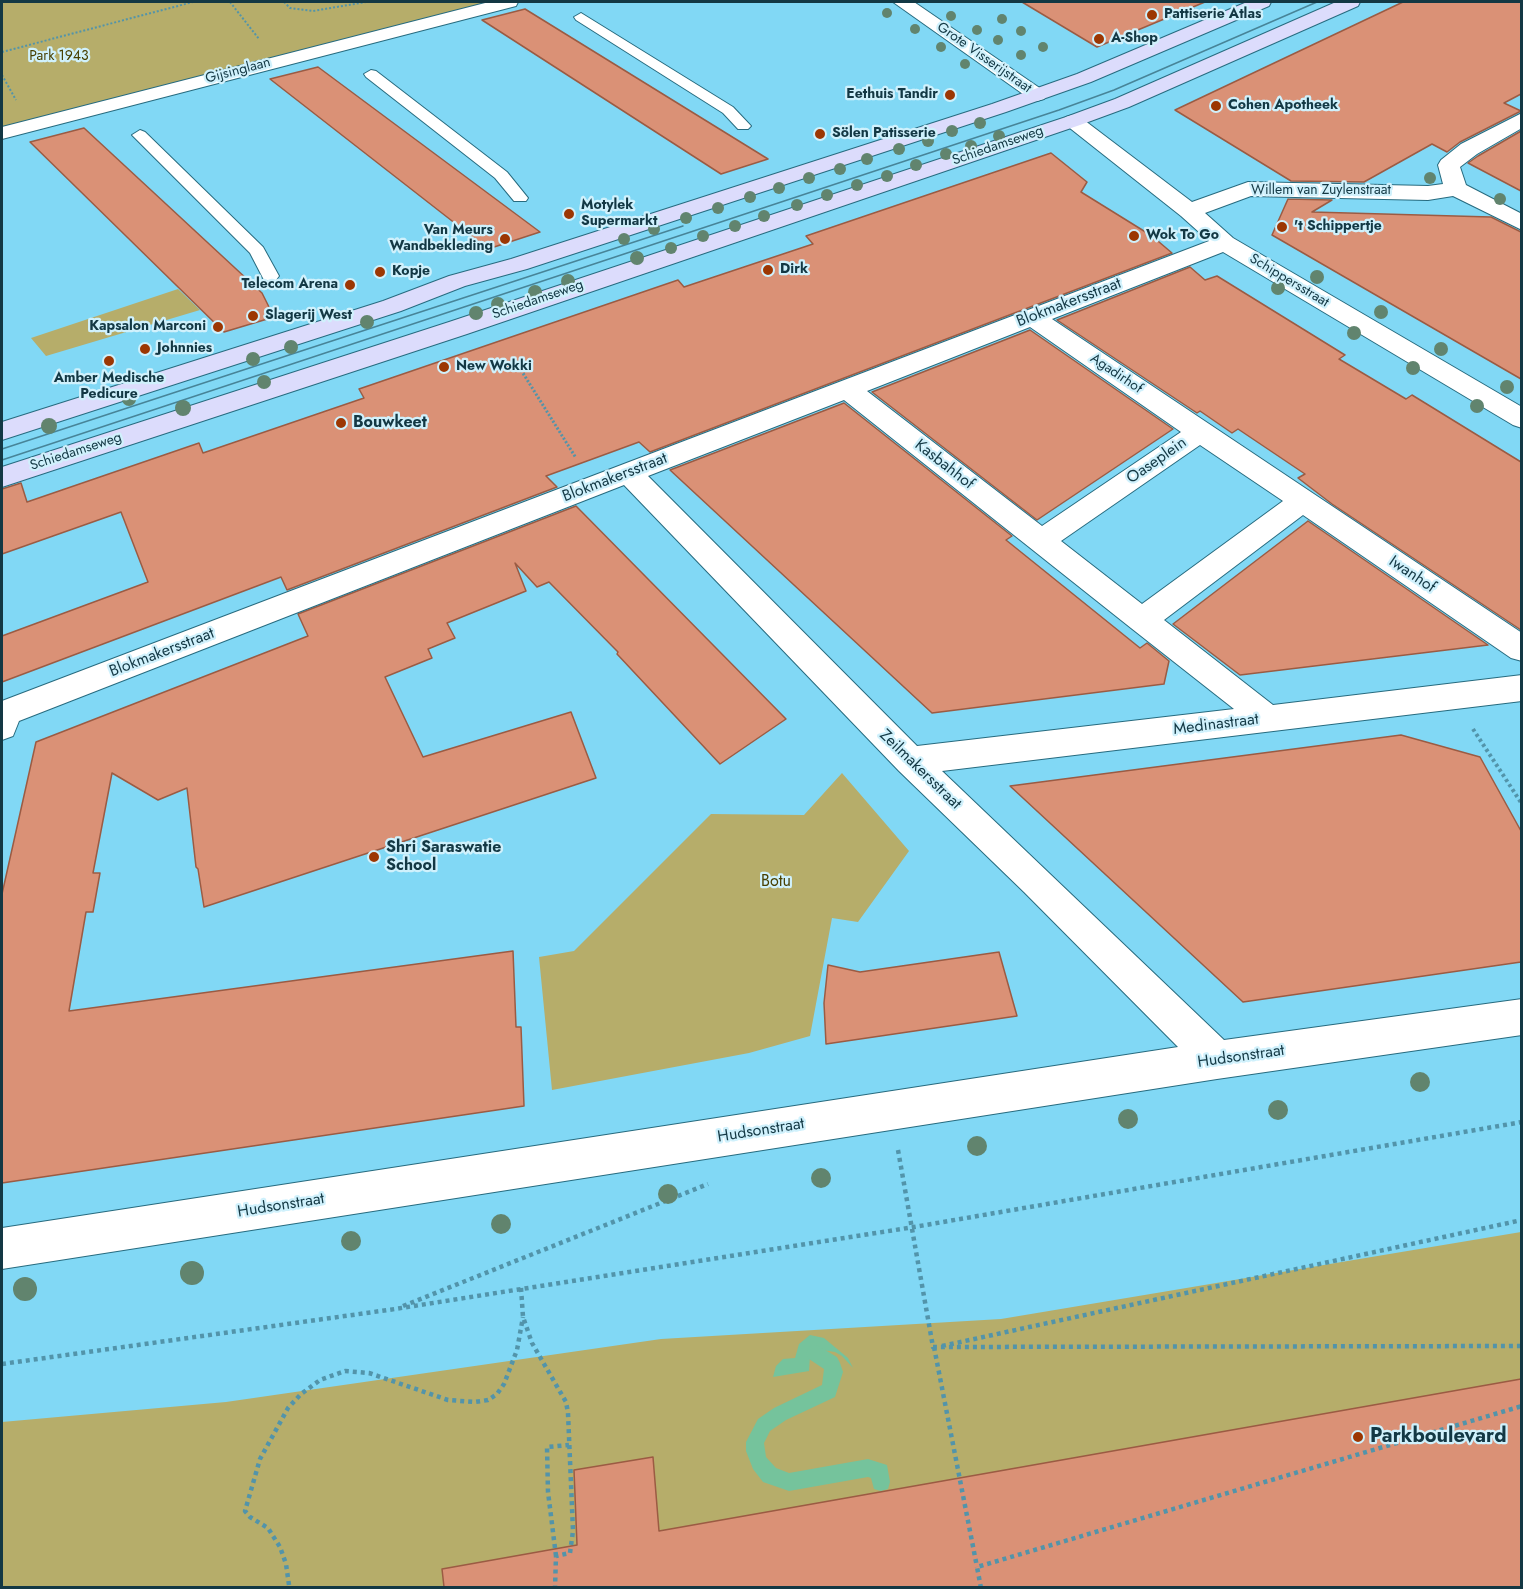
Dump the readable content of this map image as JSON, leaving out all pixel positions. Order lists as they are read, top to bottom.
{
  "streets": {
    "street": [
      "Grote Visserijstraat",
      "Gijsinglaan",
      "Schiedamseweg",
      "Willem van Zuylenstraat",
      "Schippersstraat",
      "Blokmakersstraat",
      "Agadirhof",
      "Oaseplein",
      "Kasbahhof",
      "Iwanhof",
      "Medinastraat",
      "Zeilmakersstraat",
      "Hudsonstraat"
    ]
  },
  "crossings": [
    ["Grote Visserijstraat", "Schiedamseweg"],
    ["Schiedamseweg", "Schippersstraat"],
    ["Willem van Zuylenstraat", "Schippersstraat"],
    ["Schippersstraat", "Blokmakersstraat"],
    ["Blokmakersstraat", "Agadirhof"],
    ["Blokmakersstraat", "Kasbahhof"],
    ["Blokmakersstraat", "Zeilmakersstraat"],
    ["Agadirhof", "Oaseplein"],
    ["Oaseplein", "Kasbahhof"],
    ["Oaseplein", "Iwanhof"],
    ["Medinastraat", "Zeilmakersstraat"],
    ["Zeilmakersstraat", "Hudsonstraat"]
  ],
  "parks": ["Park 1943", "Botu"],
  "places": [
    "Pattiserie Atlas",
    "A-Shop",
    "Eethuis Tandir",
    "Cohen Apotheek",
    "Sölen Patisserie",
    "Motylek Supermarkt",
    "'t Schippertje",
    "Wok To Go",
    "Van Meurs Wandbekleding",
    "Dirk",
    "Kopje",
    "Telecom Arena",
    "Slagerij West",
    "Kapsalon Marconi",
    "Johnnies",
    "Amber Medische Pedicure",
    "New Wokki",
    "Bouwkeet",
    "Shri Saraswatie School",
    "Parkboulevard"
  ]
}
